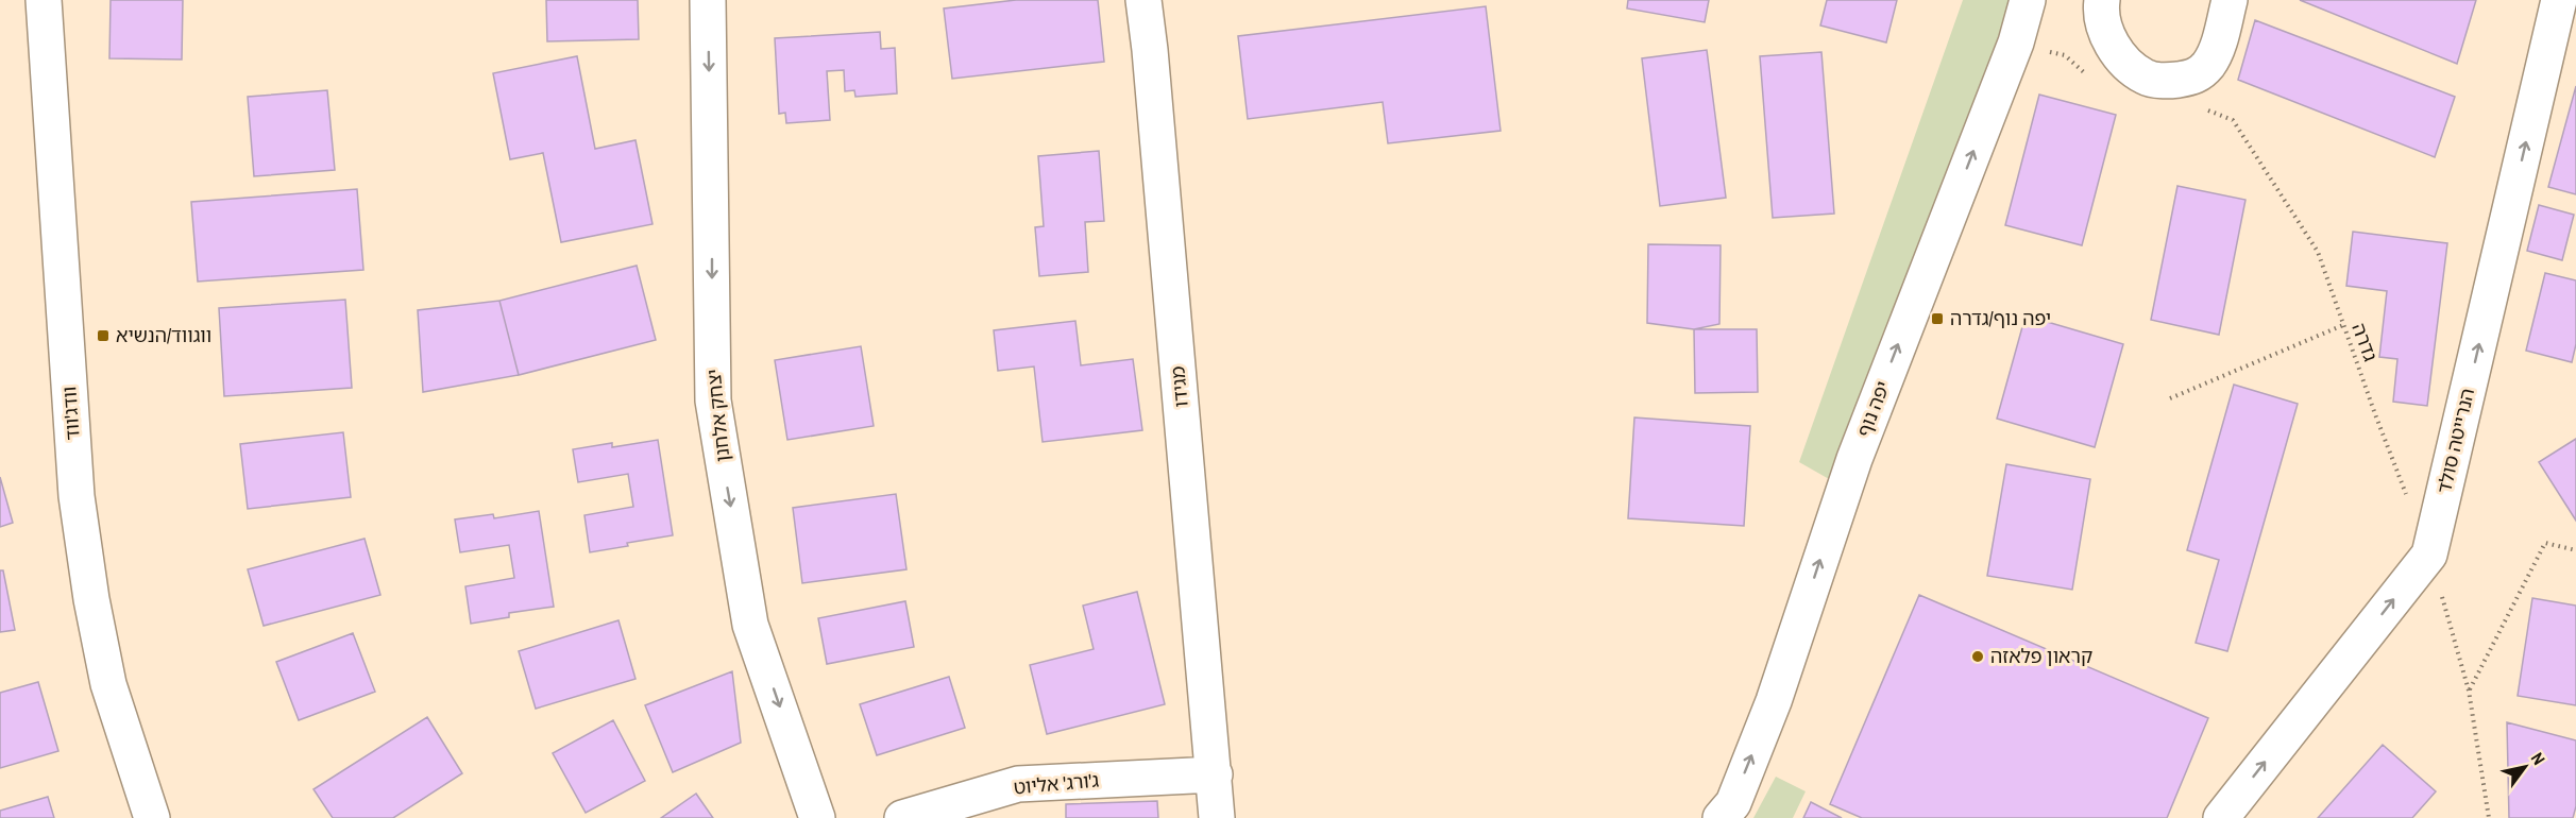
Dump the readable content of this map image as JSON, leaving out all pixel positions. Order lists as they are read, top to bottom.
{
  "streets": {
    "street": [
      "מגידו",
      "יפה נוף",
      "וודג'ווד",
      "יצחק אלחנן",
      "הנרייטה סולד",
      "ג'ורג' אליוט"
    ],
    "path": ["גדרה"]
  },
  "crossings": [
    ["מגידו", "ג'ורג' אליוט"]
  ],
  "one_way": ["יפה נוף", "יצחק אלחנן", "הנרייטה סולד"],
  "places": {
    "transit": ["יפה נוף/גדרה", "ווגווד/הנשיא"],
    "other": ["קראון פלאזה"]
  },
  "north": "top right"
}
